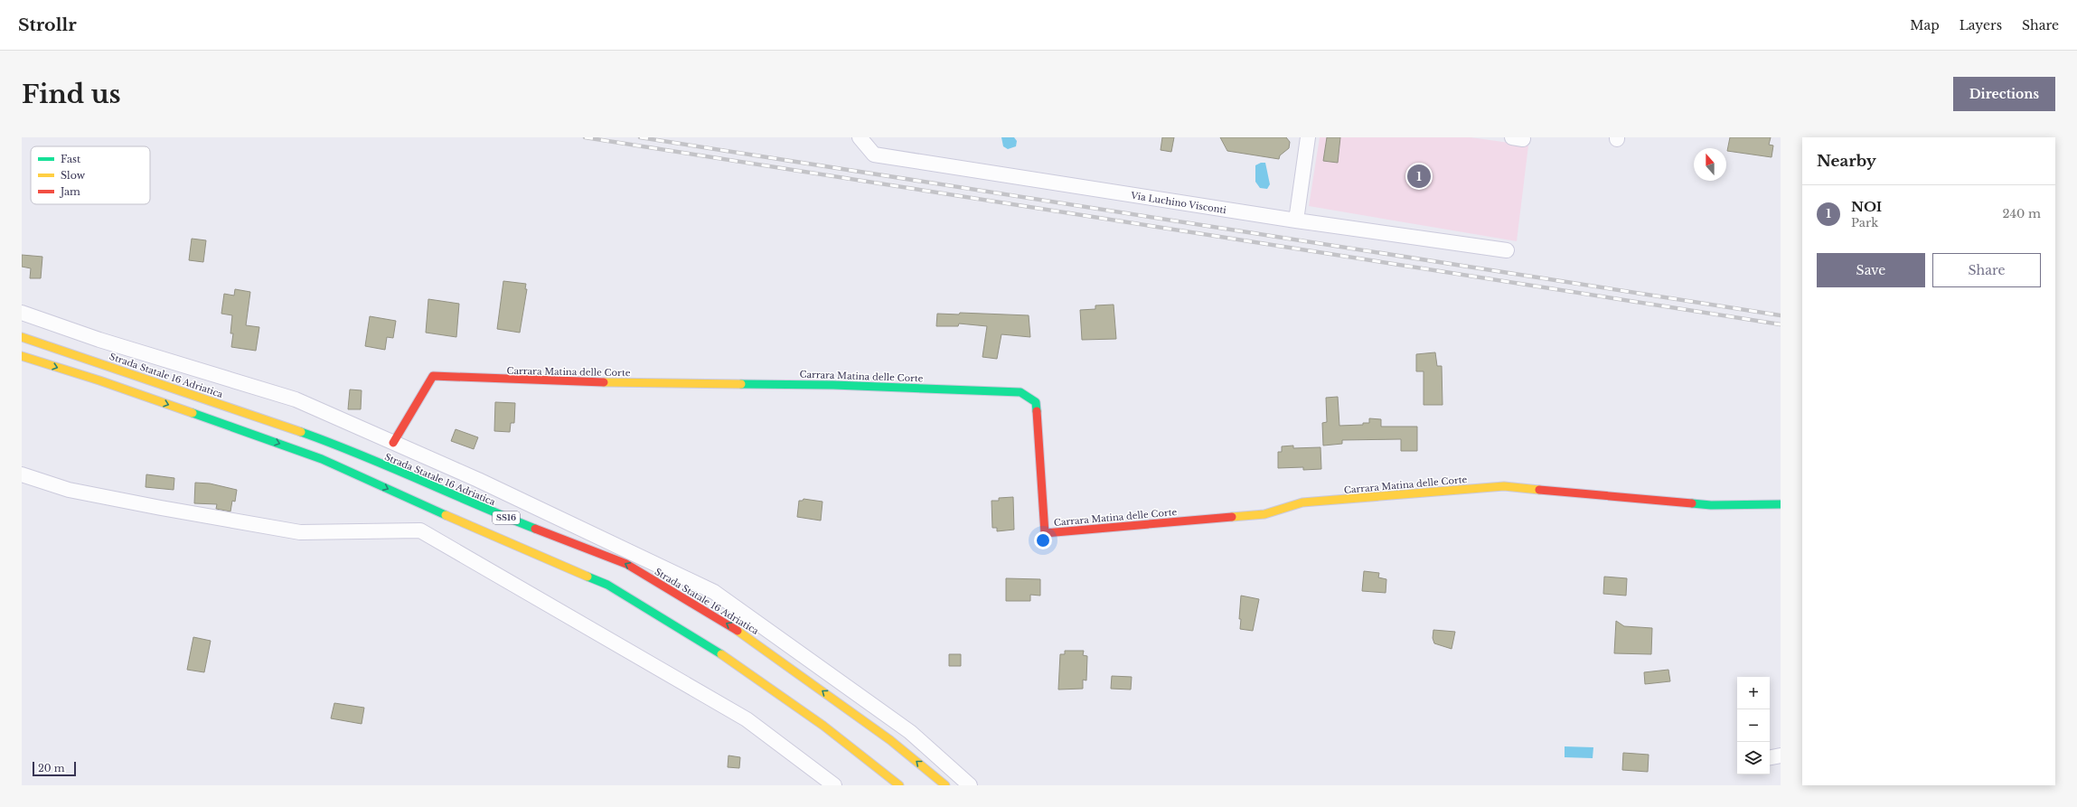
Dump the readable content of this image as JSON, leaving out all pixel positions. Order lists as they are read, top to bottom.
{
  "streets": {
    "main road": ["Carrara Matina delle Corte", "Strada Statale 16 Adriatica", "SS16"],
    "street": ["Via Luchino Visconti"]
  },
  "legend": ["Fast", "Slow", "Jam"],
  "scale_bar": "20 m",
  "north": "top",
  "page": {
    "header": "Strollr",
    "nav": ["Map", "Layers", "Share"],
    "buttons": [
      "Directions",
      ["Save", "Share"]
    ],
    "title": "Find us",
    "heading": "Nearby",
    "pins": "1",
    "list": [
      {
        "mark": "1",
        "name": "NOI",
        "note": "Park",
        "value": "240 m"
      }
    ],
    "map_buttons": ["+", "−"],
    "scale": "20 m"
  }
}
